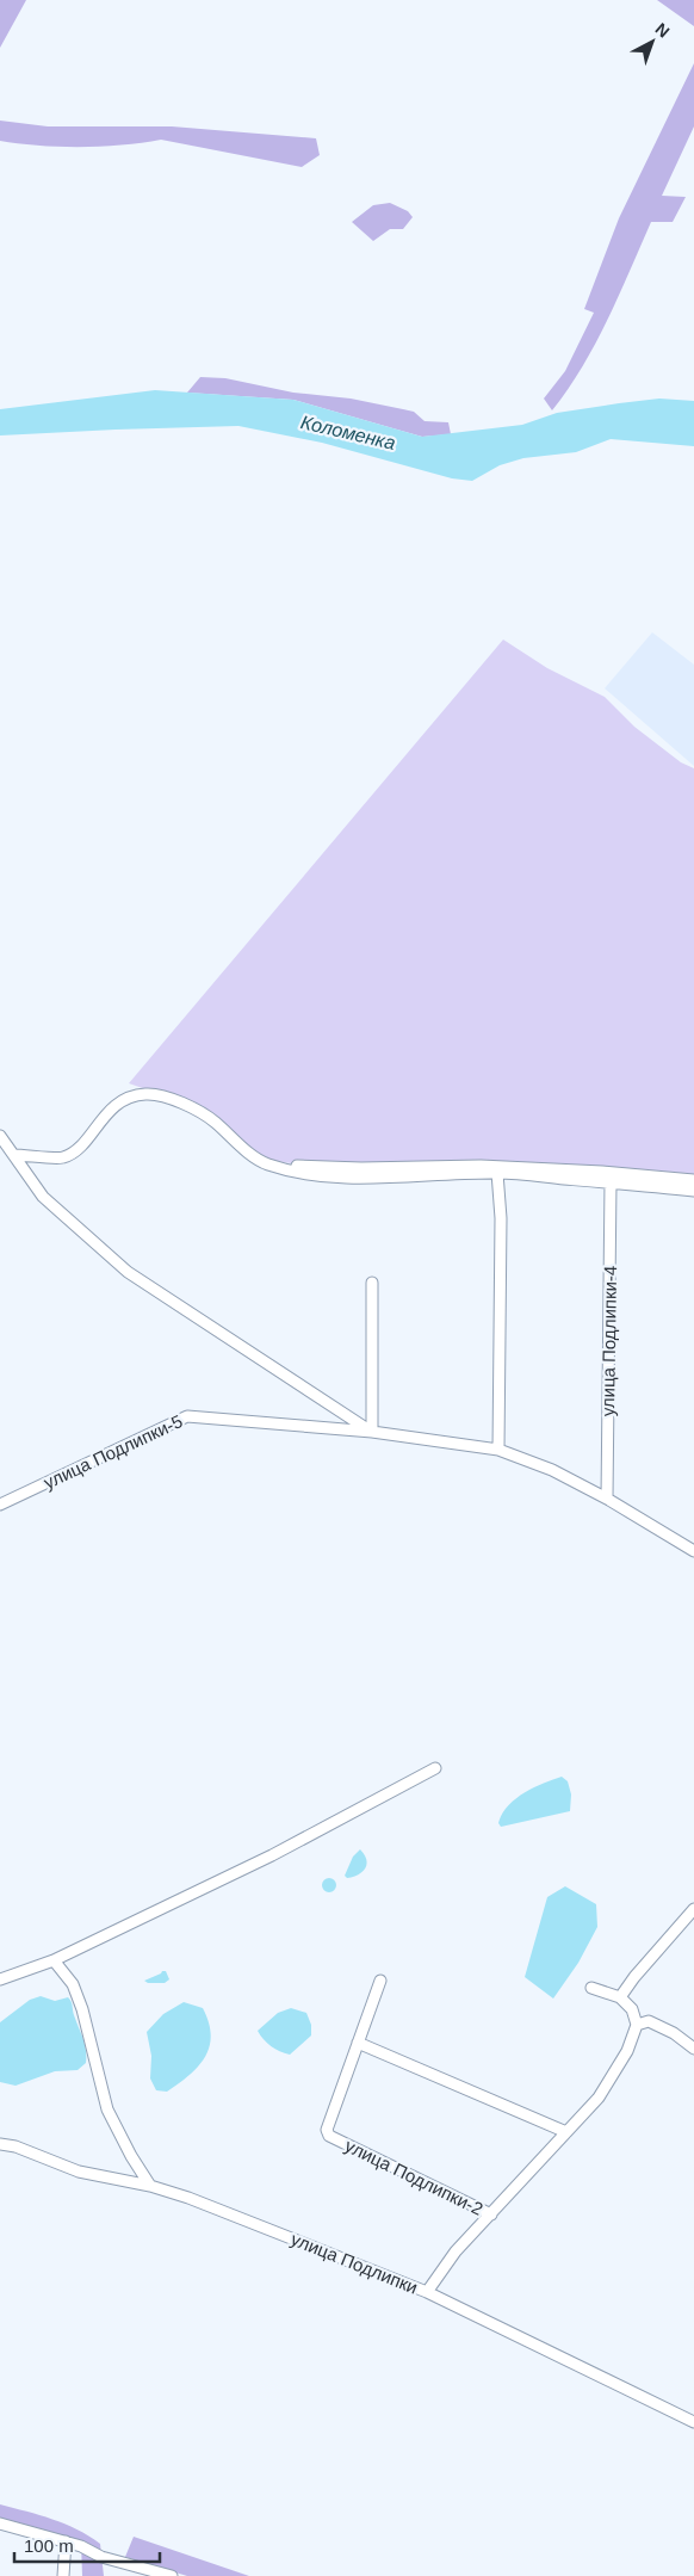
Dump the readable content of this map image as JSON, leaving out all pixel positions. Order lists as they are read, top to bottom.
{
  "streets": {
    "street": [
      "улица Подлипки-4",
      "улица Подлипки-5",
      "улица Подлипки-2",
      "улица Подлипки"
    ]
  },
  "crossings": [
    ["улица Подлипки-2", "улица Подлипки"]
  ],
  "water": ["Коломенка"],
  "scale_bar": "100 m",
  "north": "top right"
}
